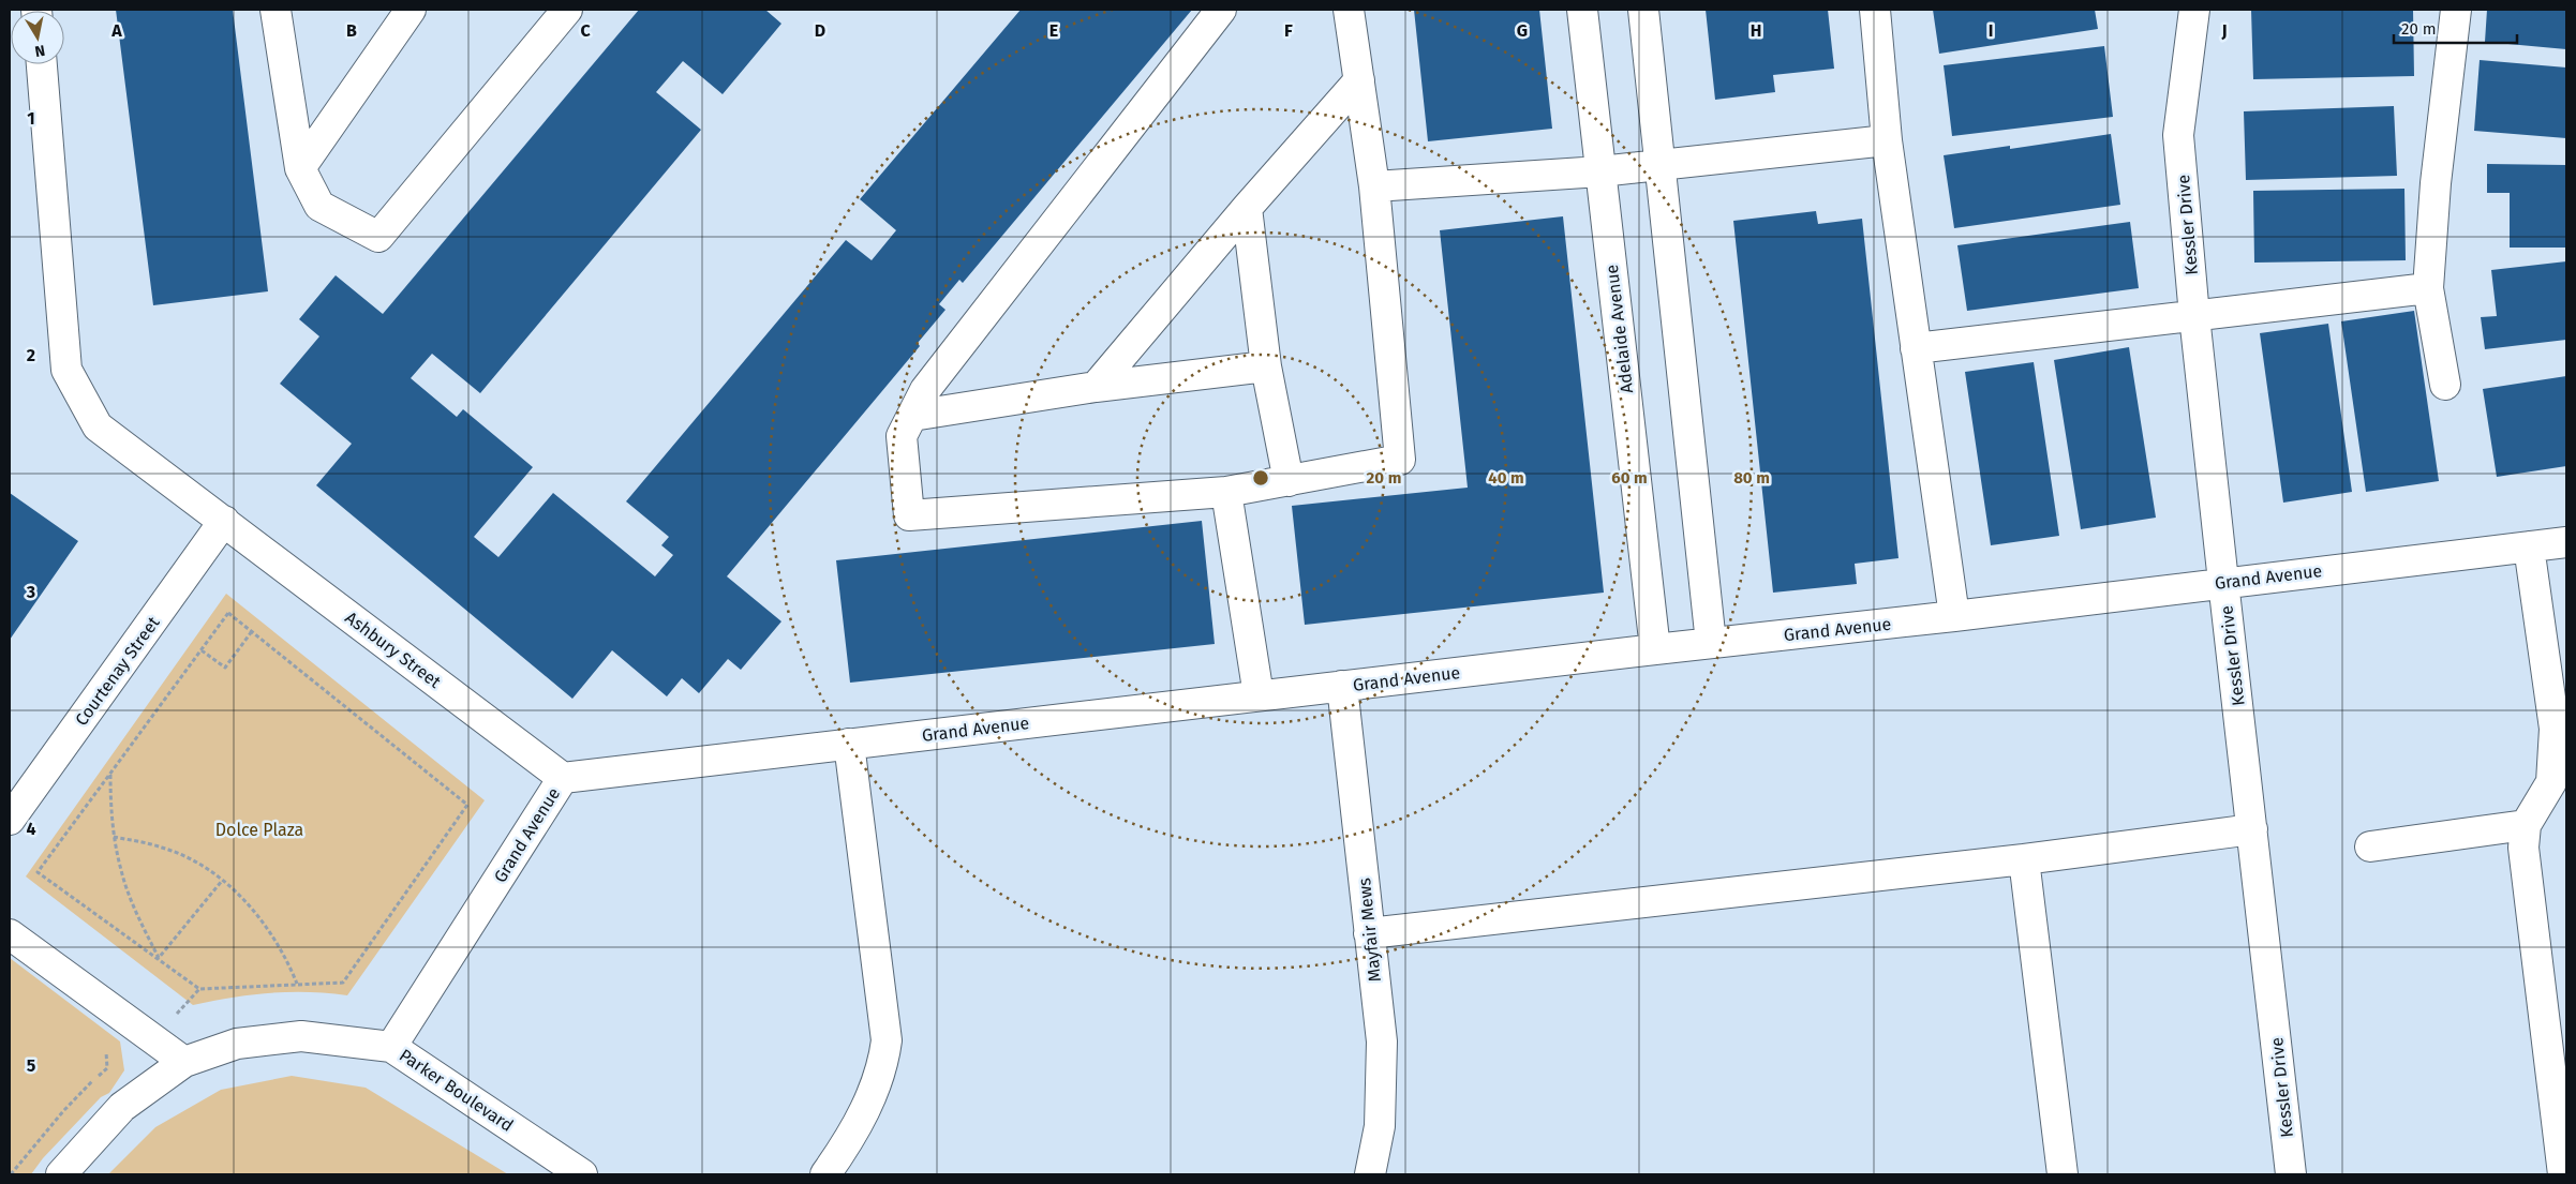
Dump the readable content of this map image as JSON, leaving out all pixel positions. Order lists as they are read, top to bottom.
{
  "streets": {
    "street": [
      "Kessler Drive",
      "Adelaide Avenue",
      "Grand Avenue",
      "Ashbury Street",
      "Courtenay Street",
      "Mayfair Mews",
      "Parker Boulevard"
    ]
  },
  "crossings": [
    ["Kessler Drive", "Grand Avenue"],
    ["Adelaide Avenue", "Grand Avenue"],
    ["Grand Avenue", "Ashbury Street"],
    ["Grand Avenue", "Mayfair Mews"],
    ["Grand Avenue", "Parker Boulevard"],
    ["Ashbury Street", "Courtenay Street"]
  ],
  "parks": ["Dolce Plaza"],
  "scale_bar": "20 m",
  "north": "bottom",
  "grid": {
    "columns": [
      "A",
      "B",
      "C",
      "D",
      "E",
      "F",
      "G",
      "H",
      "I",
      "J"
    ],
    "rows": [
      "1",
      "2",
      "3",
      "4",
      "5"
    ]
  },
  "rings": [
    "20 m",
    "40 m",
    "60 m",
    "80 m"
  ]
}
